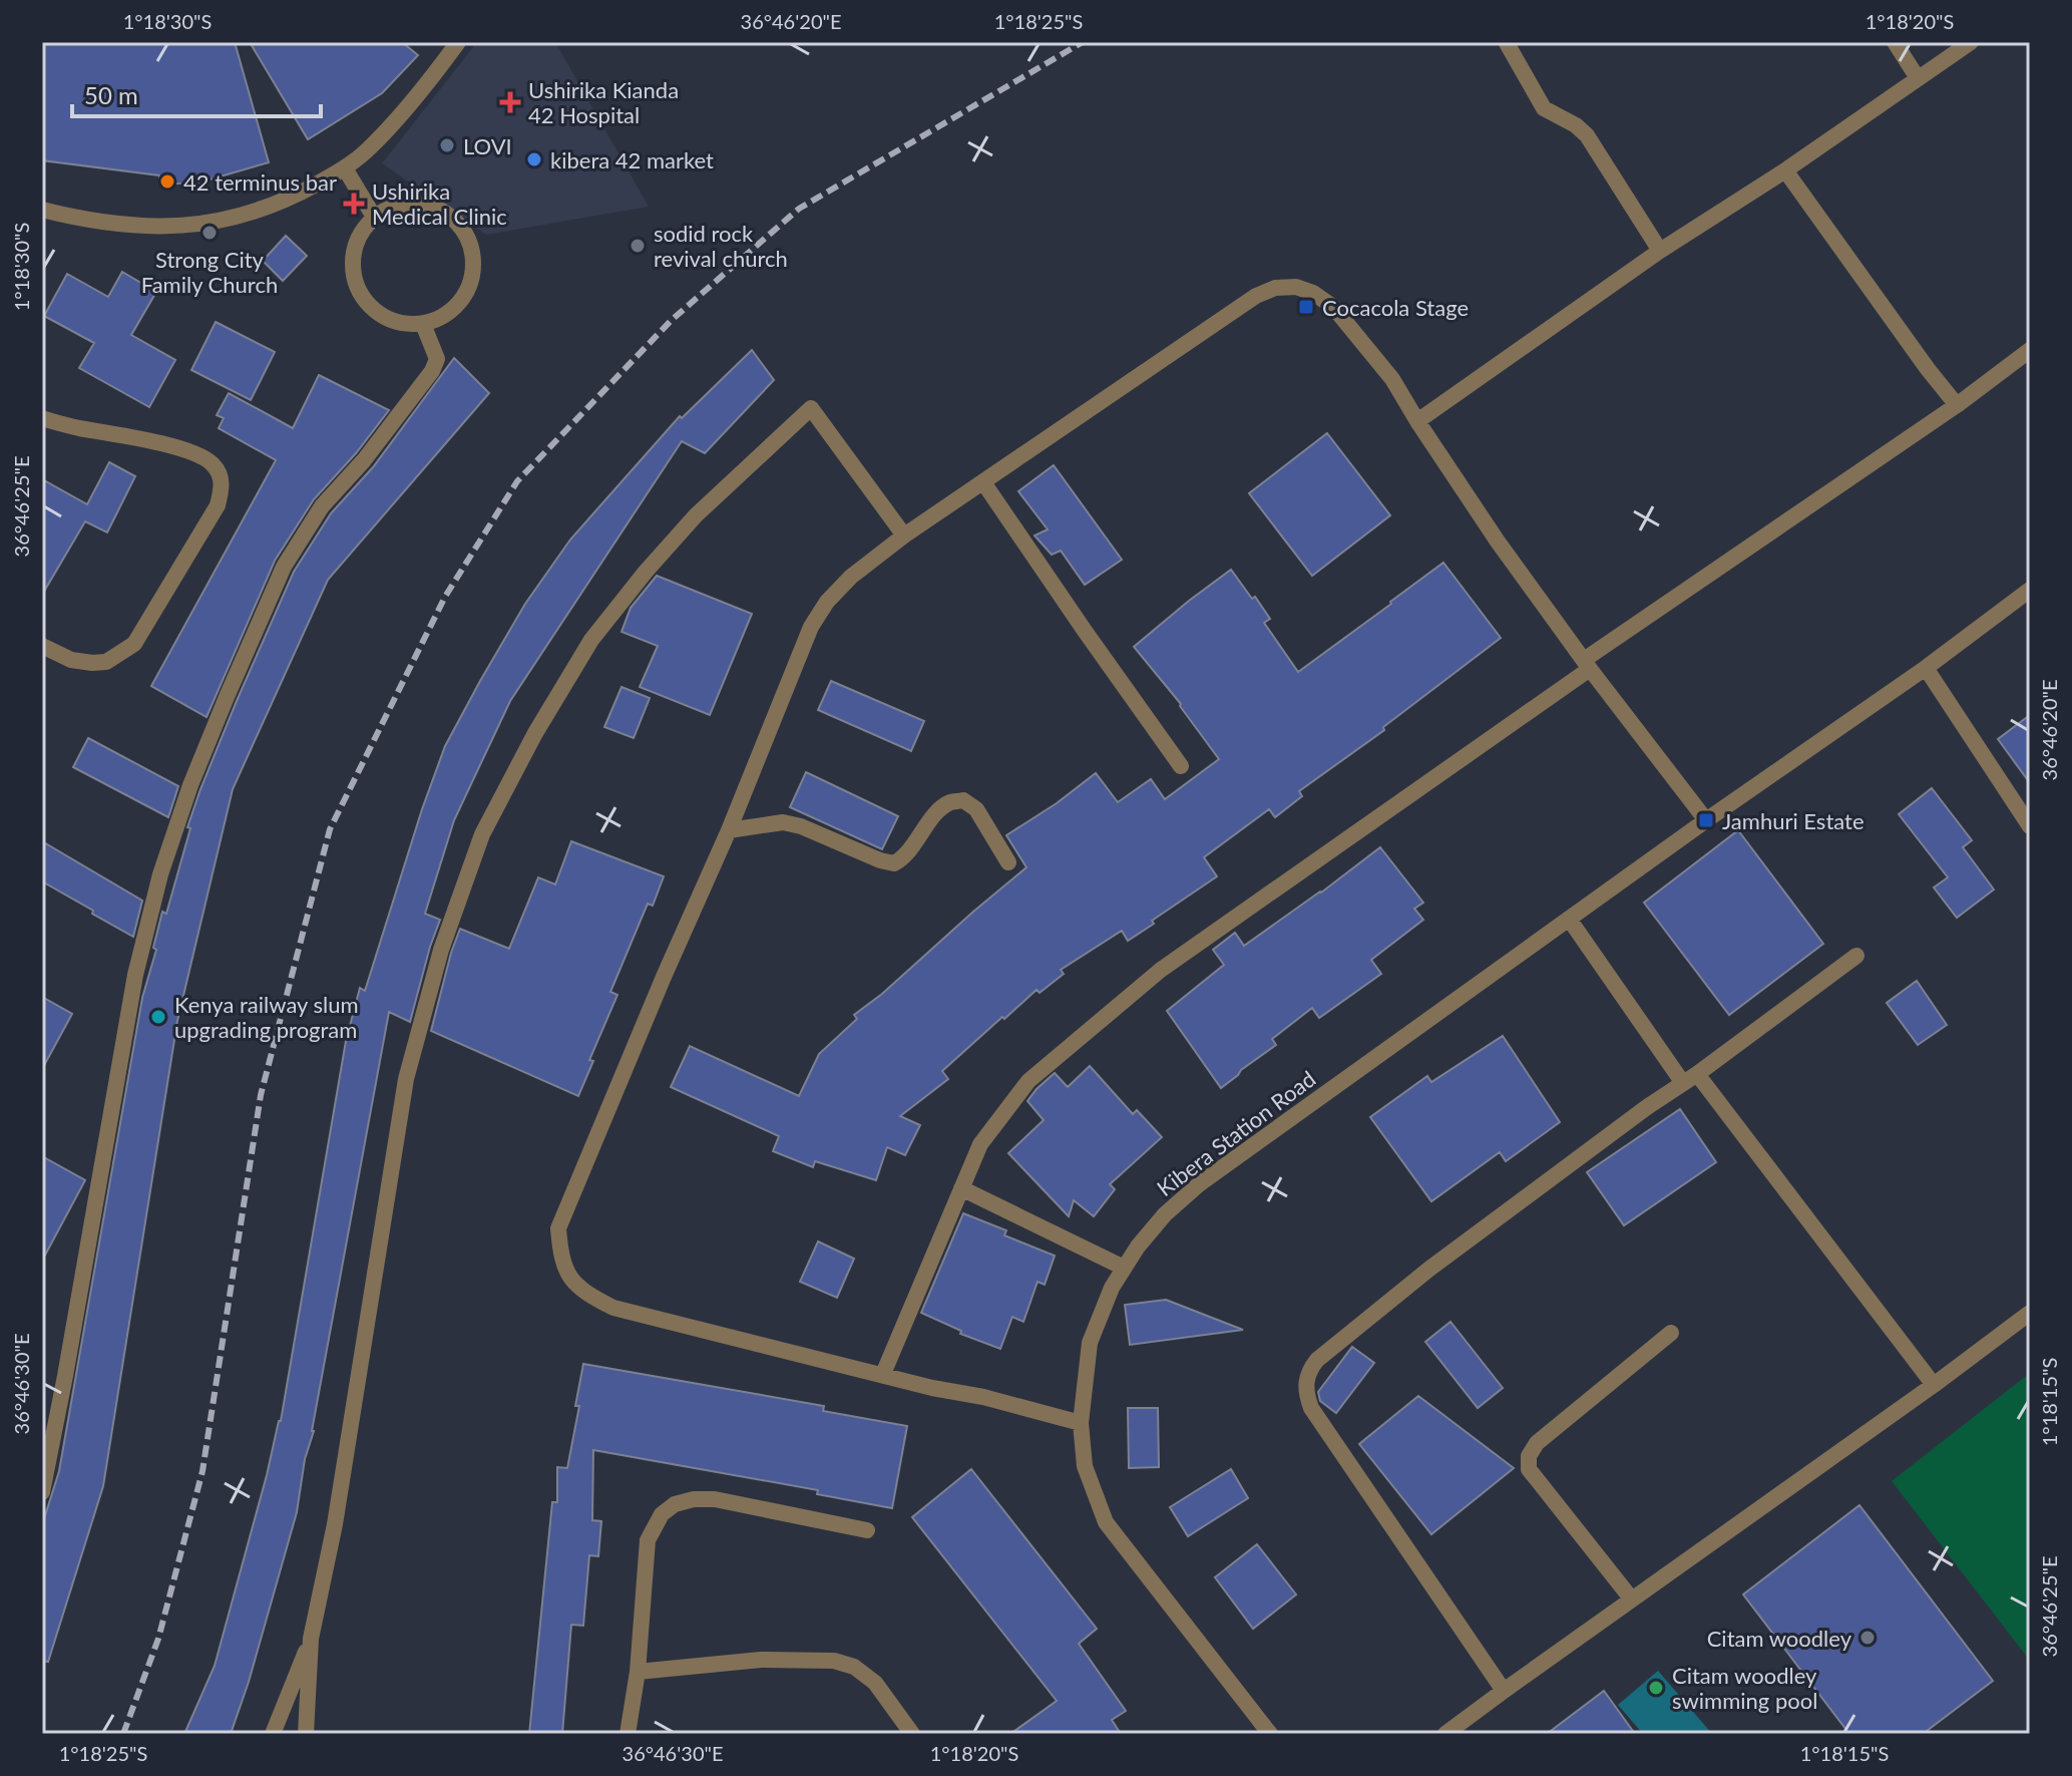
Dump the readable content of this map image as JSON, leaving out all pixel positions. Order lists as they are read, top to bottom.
{
  "streets": {
    "street": ["Kibera Station Road"]
  },
  "places": {
    "health": ["Ushirika Kianda 42 Hospital", "Ushirika Medical Clinic"],
    "other": [
      "LOVI",
      "kibera 42 market",
      "42 terminus bar",
      "Strong City Family Church",
      "sodid rock revival church",
      "Kenya railway slum upgrading program",
      "Citam woodley",
      "Citam woodley swimming pool"
    ],
    "transit": ["Cocacola Stage", "Jamhuri Estate"]
  },
  "scale_bar": "50 m",
  "coordinates": [
    "1°18'30\"S",
    "36°46'20\"E",
    "1°18'25\"S",
    "1°18'20\"S",
    "36°46'25\"E",
    "36°46'30\"E",
    "1°18'15\"S"
  ]
}
